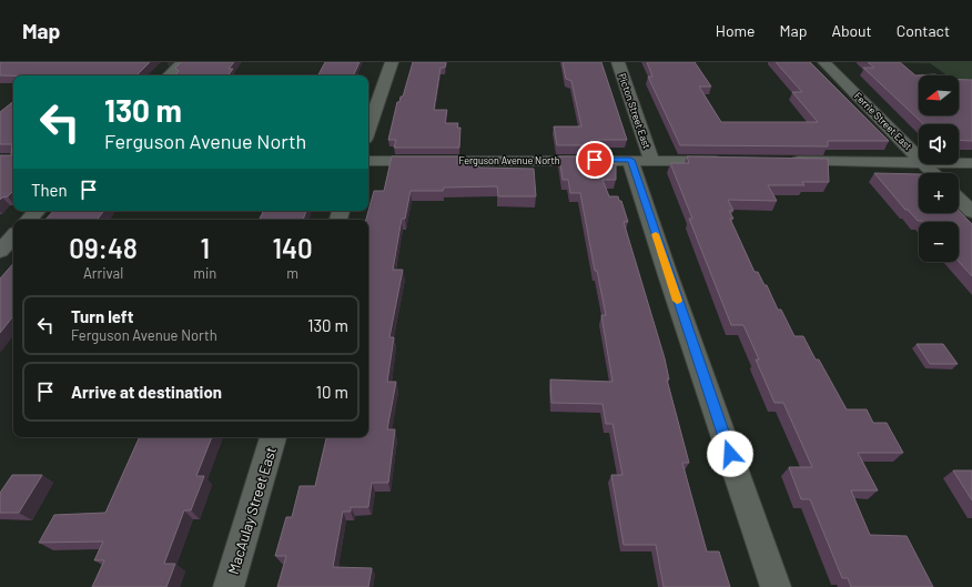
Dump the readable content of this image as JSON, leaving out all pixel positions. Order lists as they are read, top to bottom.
{
  "streets": {
    "street": [
      "Picton Street East",
      "Ferrie Street East",
      "Ferguson Avenue North",
      "MacAulay Street East"
    ]
  },
  "crossings": [
    ["Picton Street East", "Ferguson Avenue North"]
  ],
  "north": "left",
  "page": {
    "header": "Map",
    "nav": [
      "Home",
      "Map",
      "About",
      "Contact"
    ],
    "map_buttons": ["+", "−"],
    "turn": ["130 m", "Ferguson Avenue North"],
    "then": "Then",
    "eta": [
      "09:48",
      "Arrival",
      "1",
      "min",
      "140",
      "m"
    ],
    "list": [
      {
        "name": "Turn left",
        "note": "Ferguson Avenue North",
        "value": "130 m"
      },
      {
        "name": "Arrive at destination",
        "value": "10 m"
      }
    ]
  }
}
